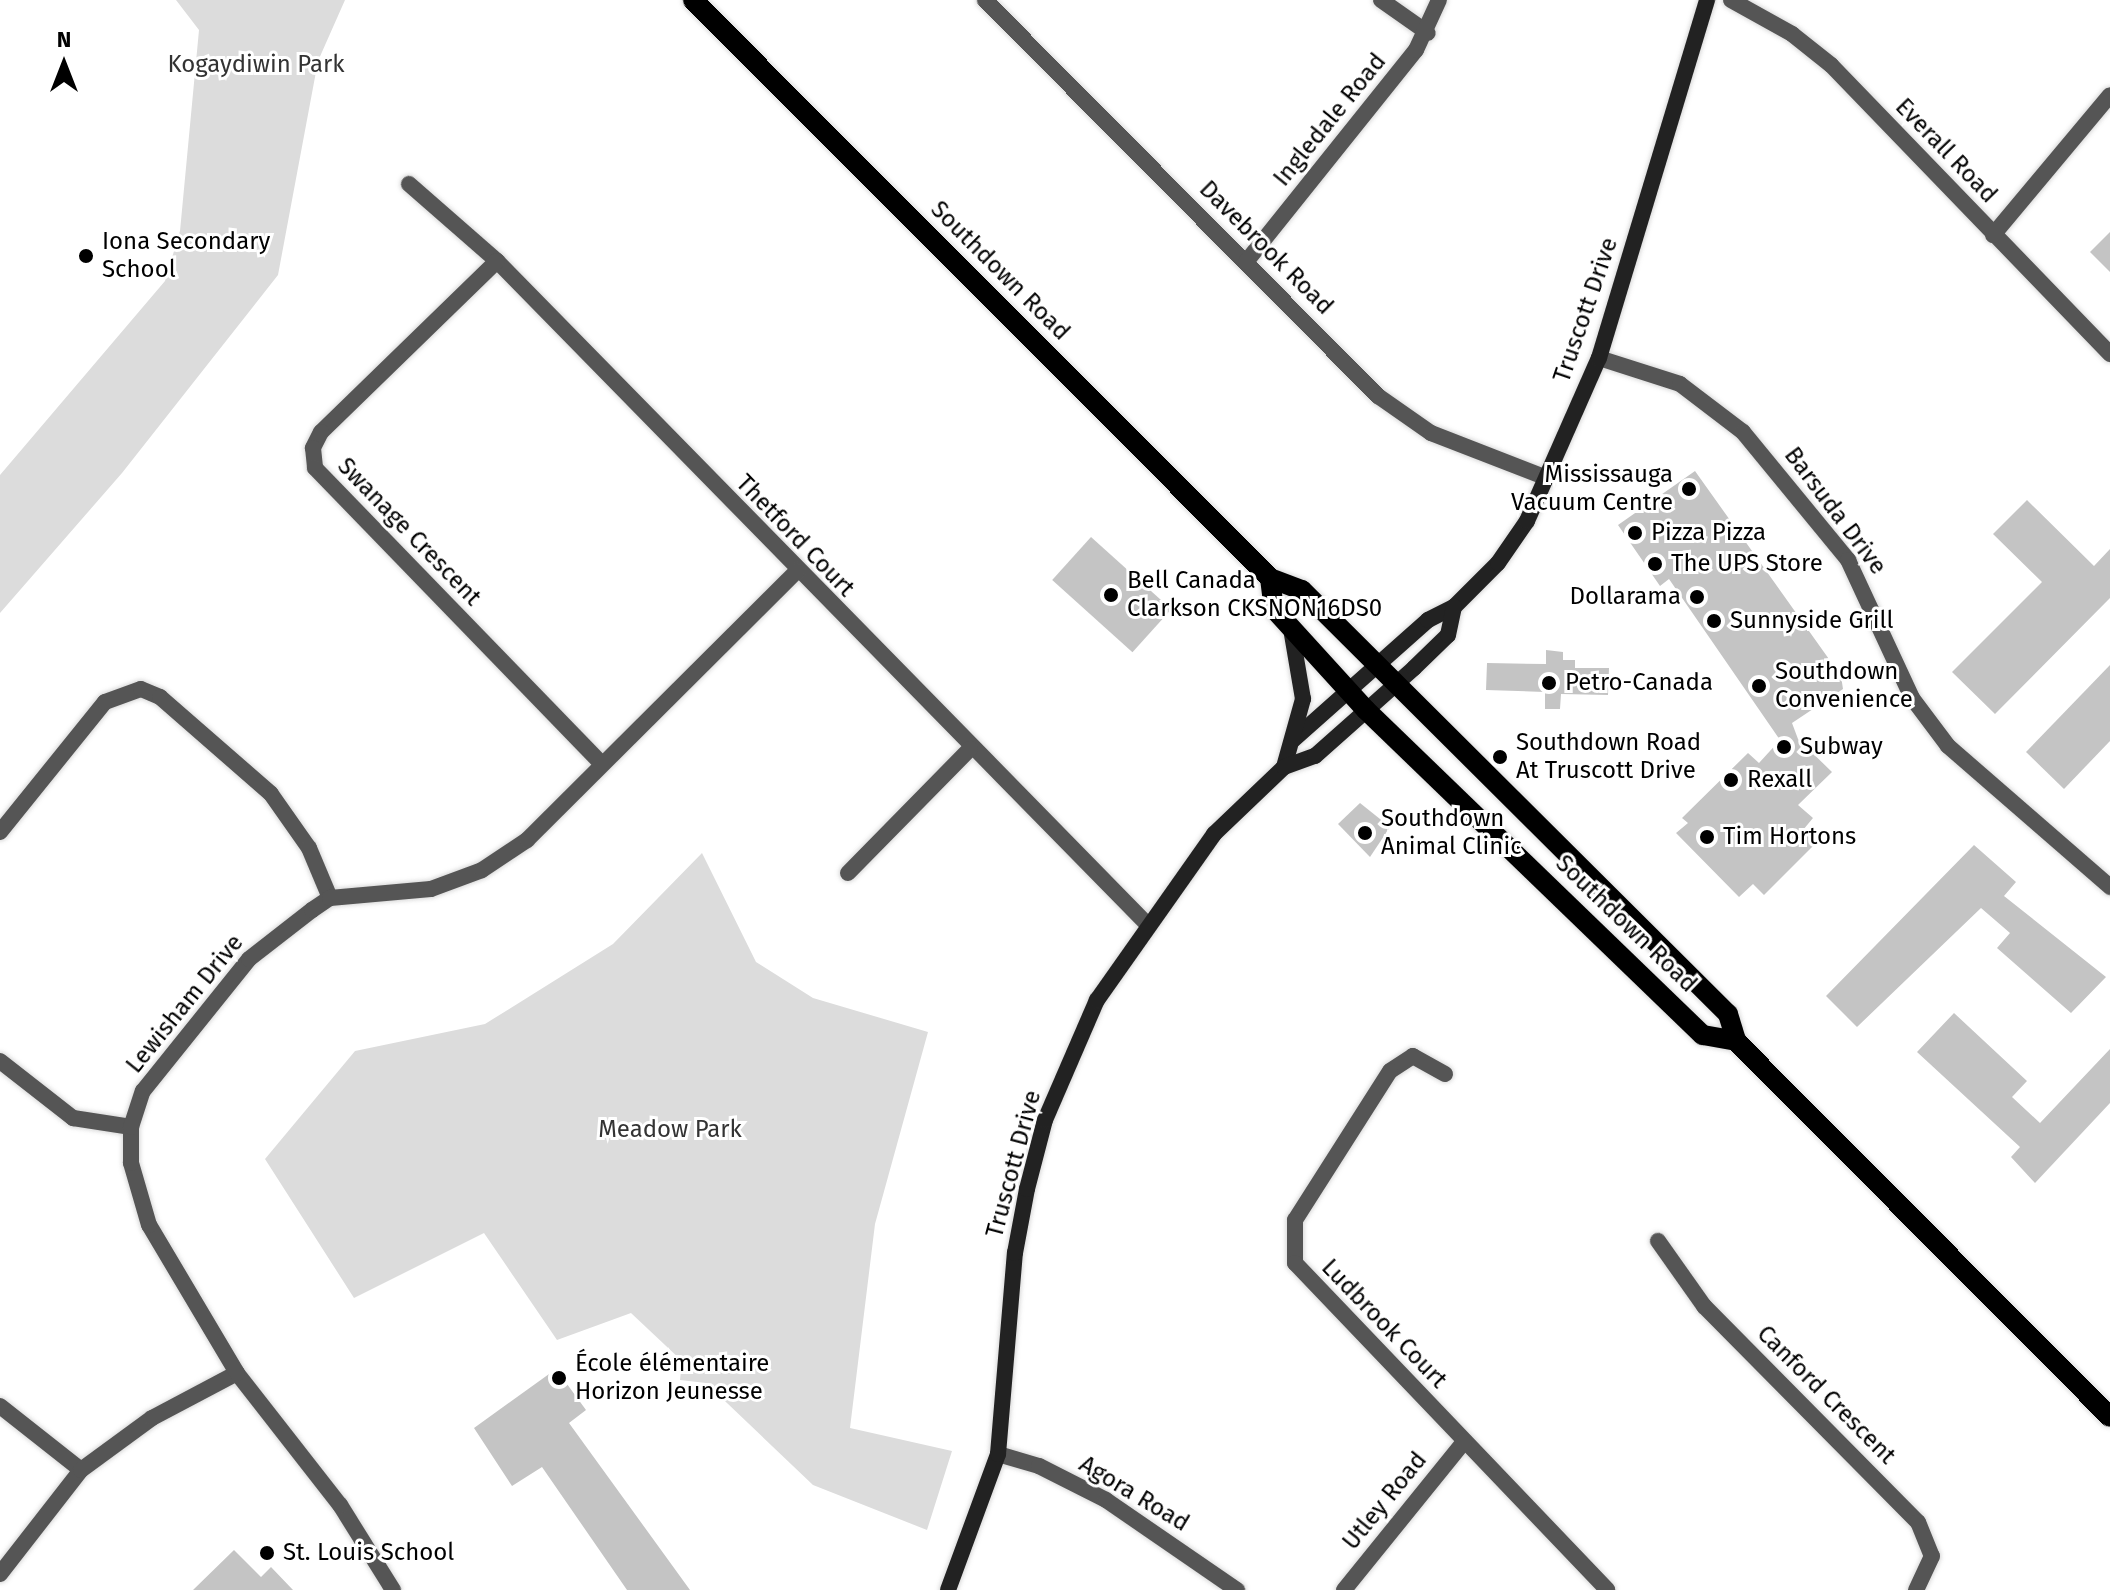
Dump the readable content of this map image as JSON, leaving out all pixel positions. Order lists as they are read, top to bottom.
{
  "streets": {
    "main road": ["Southdown Road"],
    "street": [
      "Ingledale Road",
      "Everall Road",
      "Davebrook Road",
      "Truscott Drive",
      "Barsuda Drive",
      "Swanage Crescent",
      "Thetford Court",
      "Lewisham Drive",
      "Ludbrook Court",
      "Canford Crescent",
      "Agora Road",
      "Utley Road"
    ]
  },
  "crossings": [
    ["Ingledale Road", "Davebrook Road"],
    ["Davebrook Road", "Truscott Drive"],
    ["Southdown Road", "Truscott Drive"],
    ["Truscott Drive", "Barsuda Drive"],
    ["Truscott Drive", "Thetford Court"],
    ["Truscott Drive", "Agora Road"],
    ["Swanage Crescent", "Thetford Court"],
    ["Ludbrook Court", "Utley Road"]
  ],
  "parks": ["Kogaydiwin Park", "Meadow Park"],
  "places": [
    "Iona Secondary School",
    "Mississauga Vacuum Centre",
    "Pizza Pizza",
    "The UPS Store",
    "Bell Canada Clarkson CKSNON16DS0",
    "Dollarama",
    "Sunnyside Grill",
    "Petro-Canada",
    "Southdown Convenience",
    "Subway",
    "Southdown Road At Truscott Drive",
    "Rexall",
    "Southdown Animal Clinic",
    "Tim Hortons",
    "École élémentaire Horizon Jeunesse",
    "St. Louis School"
  ],
  "north": "top"
}
